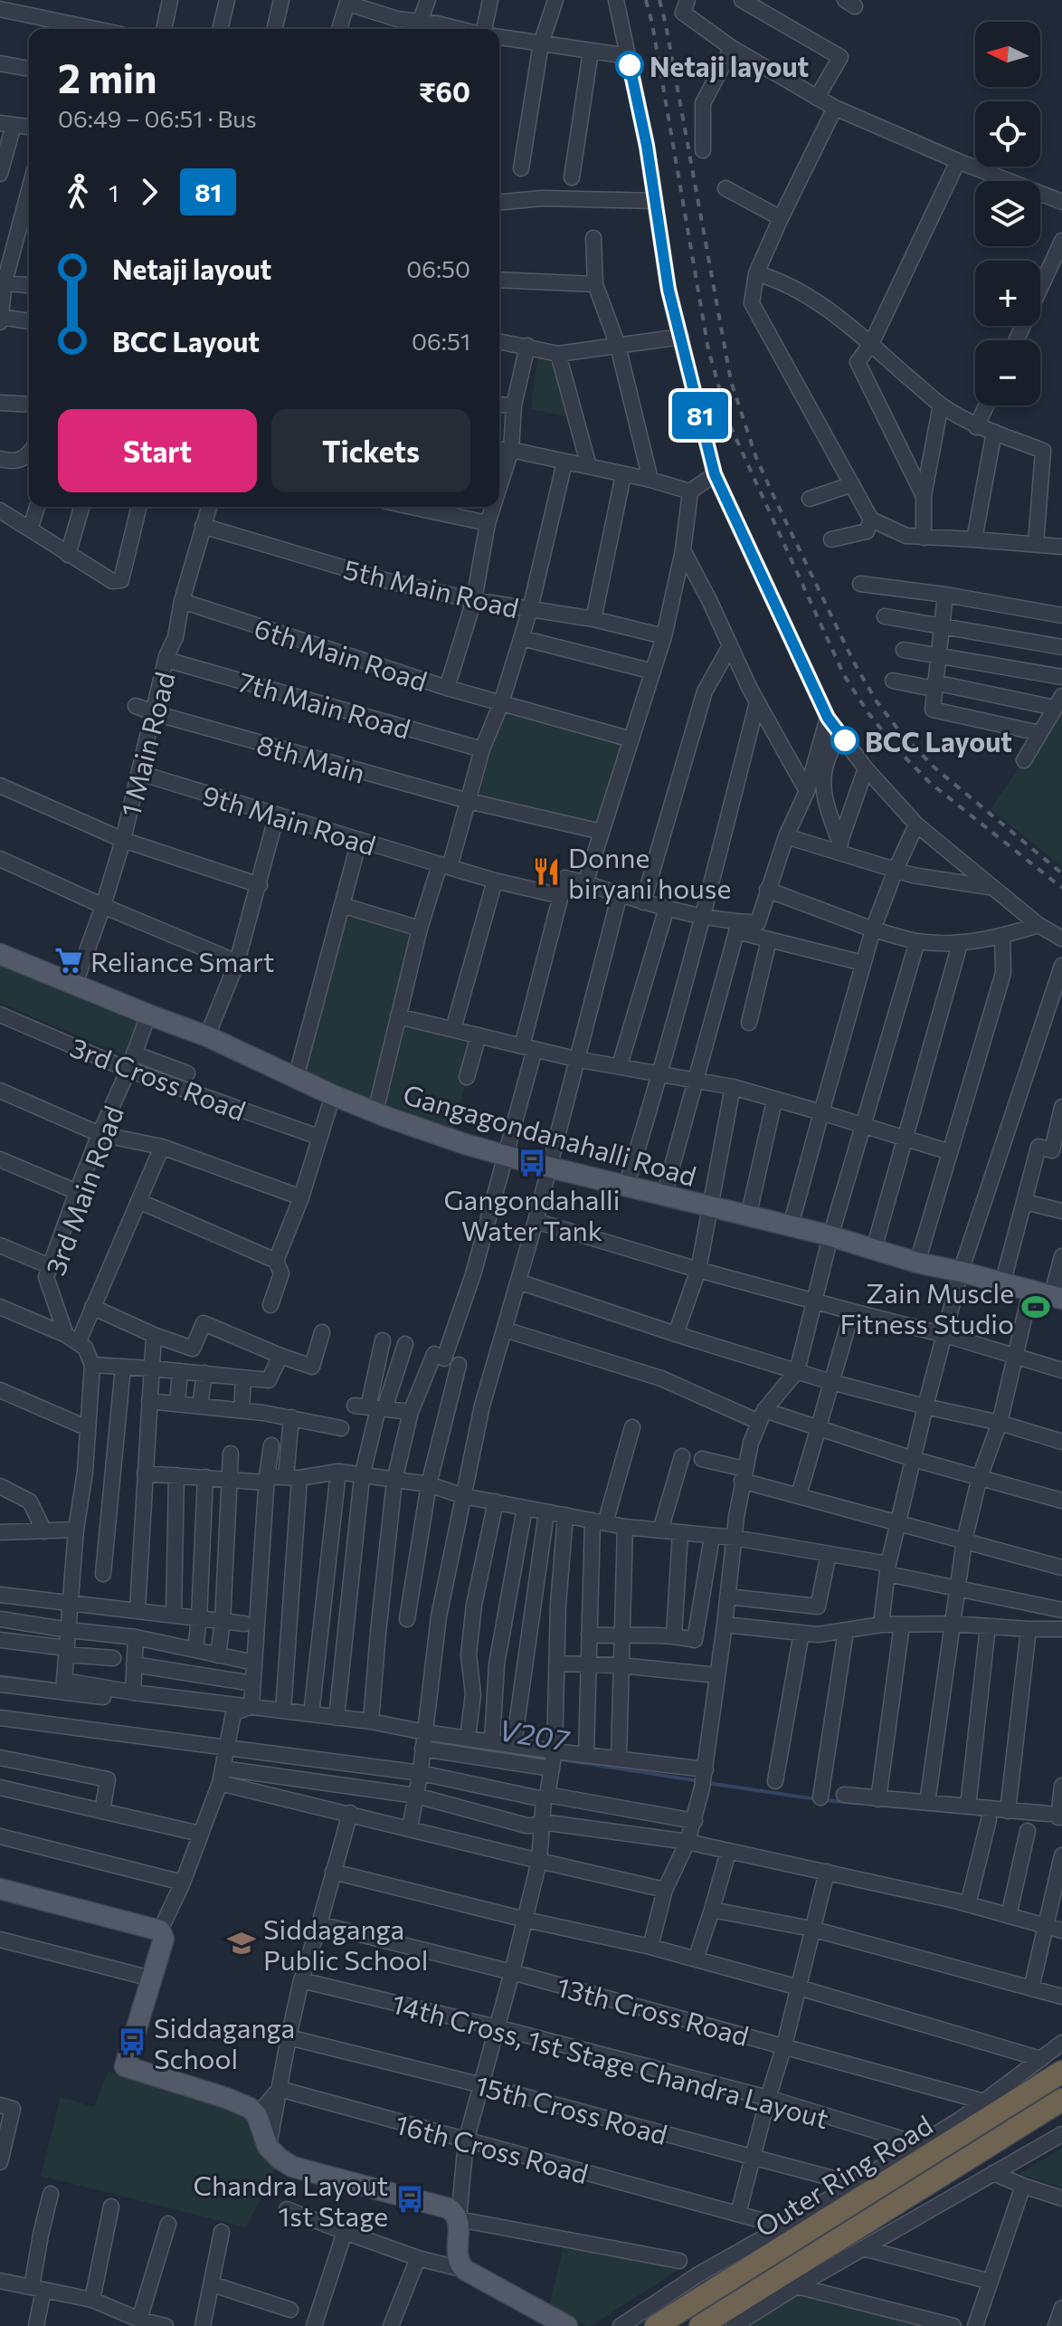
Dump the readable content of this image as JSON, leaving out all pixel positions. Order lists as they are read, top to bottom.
{
  "streets": {
    "highway": ["Outer Ring Road"],
    "main road": ["Gangagondanahalli Road"],
    "street": [
      "5th Main Road",
      "6th Main Road",
      "7th Main Road",
      "1 Main Road",
      "8th Main",
      "9th Main Road",
      "3rd Cross Road",
      "3rd Main Road",
      "13th Cross Road",
      "14th Cross, 1st Stage Chandra Layout",
      "15th Cross Road",
      "16th Cross Road"
    ]
  },
  "crossings": [
    ["5th Main Road", "1 Main Road"],
    ["6th Main Road", "1 Main Road"],
    ["7th Main Road", "1 Main Road"],
    ["1 Main Road", "8th Main"],
    ["1 Main Road", "9th Main Road"],
    ["1 Main Road", "Gangagondanahalli Road"],
    ["3rd Cross Road", "3rd Main Road"],
    ["Gangagondanahalli Road", "3rd Main Road"]
  ],
  "water": ["V207"],
  "places": {
    "other": ["Netaji layout", "BCC Layout"],
    "restaurant": ["Donne biryani house"],
    "supermarket": ["Reliance Smart"],
    "bus stop": ["Gangondahalli Water Tank", "Siddaganga School", "Chandra Layout 1st Stage"],
    "sports": ["Zain Muscle Fitness Studio"],
    "school or university": ["Siddaganga Public School"]
  },
  "lines": ["bus line 81"],
  "north": "left",
  "page": {
    "on_map": "81",
    "map_buttons": ["+", "−"],
    "heading": ["2 min", "06:49 – 06:51 · Bus", "₹60"],
    "legs": ["1", "81"],
    "list": [
      {
        "name": "Netaji layout",
        "value": "06:50"
      },
      {
        "name": "BCC Layout",
        "value": "06:51"
      }
    ],
    "buttons": ["Start", "Tickets"]
  }
}
